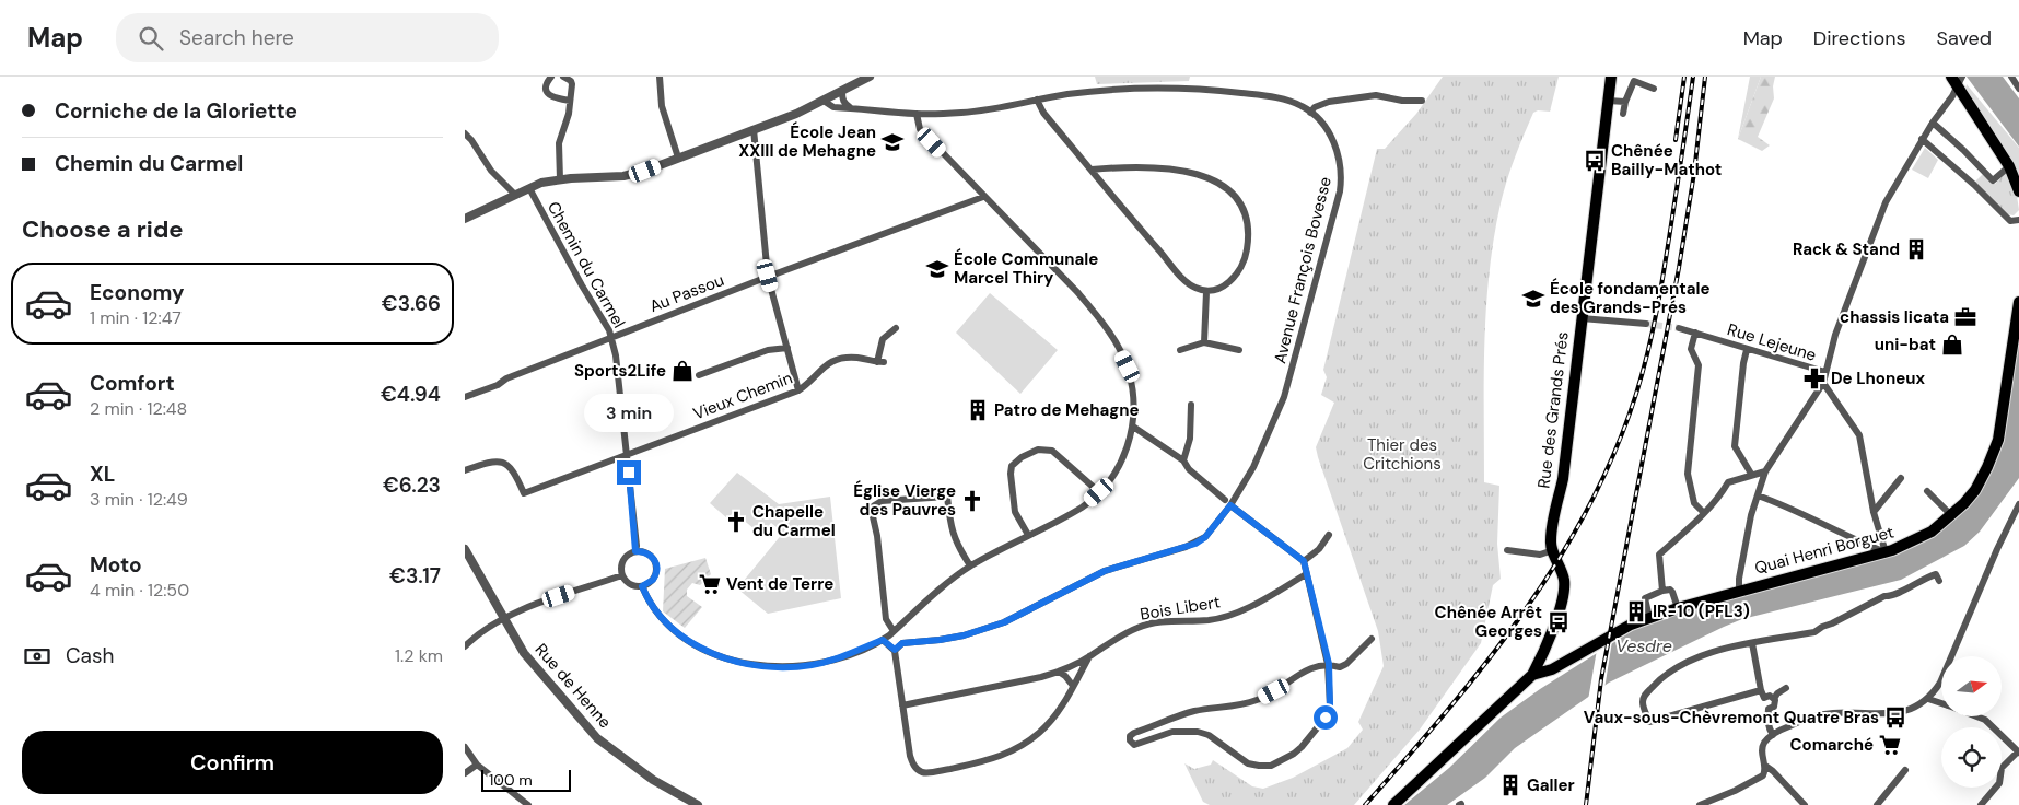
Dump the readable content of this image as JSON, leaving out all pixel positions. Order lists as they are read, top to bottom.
{
  "streets": {
    "main road": ["Rue des Grands Prés", "Quai Henri Borguet"],
    "street": [
      "Chemin du Carmel",
      "Avenue François Bovesse",
      "Au Passou",
      "Rue Lejeune",
      "Vieux Chemin",
      "Bois Libert",
      "Rue de Henne"
    ]
  },
  "crossings": [
    ["Chemin du Carmel", "Au Passou"],
    ["Chemin du Carmel", "Vieux Chemin"],
    ["Avenue François Bovesse", "Bois Libert"],
    ["Rue des Grands Prés", "Quai Henri Borguet"]
  ],
  "water": ["Vesdre"],
  "parks": ["Thier des Critchions"],
  "places": {
    "school or university": ["École Jean XXIII de Mehagne", "École Communale Marcel Thiry", "École fondamentale des Grands-Prés"],
    "bus stop": ["Chênée Bailly-Mathot", "Chênée Arrêt Georges", "Vaux-sous-Chèvremont Quatre Bras"],
    "building": [
      "Rack & Stand",
      "Patro de Mehagne",
      "IR-10 (PFL3)",
      "Galler"
    ],
    "office": ["chassis licata"],
    "shop": ["uni-bat", "Sports2Life"],
    "pharmacy": ["De Lhoneux"],
    "church": ["Église Vierge des Pauvres", "Chapelle du Carmel"],
    "supermarket": ["Vent de Terre", "Comarché"]
  },
  "scale_bar": "100 m",
  "north": "right",
  "page": {
    "header": "Map",
    "search": "Search here",
    "nav": ["Map", "Directions", "Saved"],
    "banner": ["Corniche de la Gloriette", "Chemin du Carmel"],
    "heading": "Choose a ride",
    "list": [
      {
        "name": "Economy",
        "note": "1 min · 12:47",
        "value": "€3.66"
      },
      {
        "name": "Comfort",
        "note": "2 min · 12:48",
        "value": "€4.94"
      },
      {
        "name": "XL",
        "note": "3 min · 12:49",
        "value": "€6.23"
      },
      {
        "name": "Moto",
        "note": "4 min · 12:50",
        "value": "€3.17"
      }
    ],
    "bubble": "3 min",
    "pay": ["Cash", "1.2 km"],
    "buttons": "Confirm",
    "scale": "100 m"
  }
}
